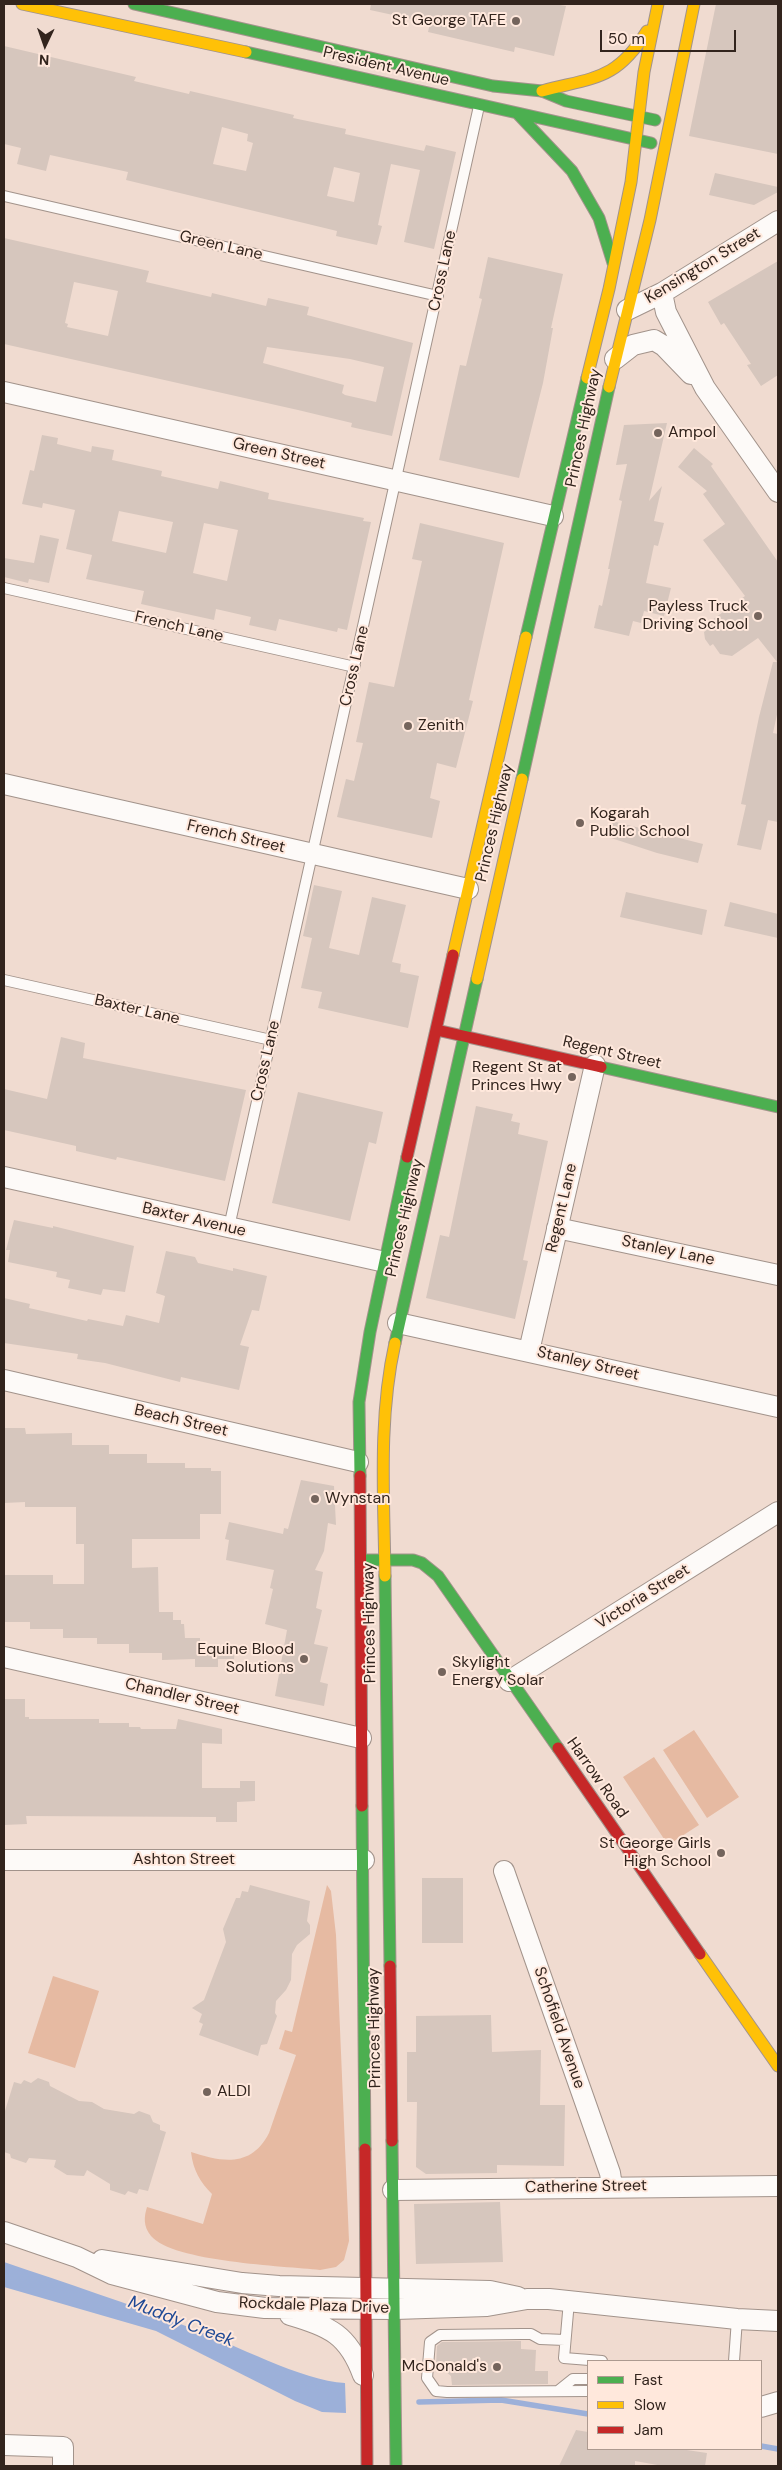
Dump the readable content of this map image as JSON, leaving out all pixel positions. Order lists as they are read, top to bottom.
{
  "streets": {
    "main road": [
      "President Avenue",
      "Princes Highway",
      "Regent Street",
      "Harrow Road"
    ],
    "street": [
      "Kensington Street",
      "Green Street",
      "French Street",
      "Regent Lane",
      "Baxter Avenue",
      "Stanley Lane",
      "Stanley Street",
      "Beach Street",
      "Victoria Street",
      "Chandler Street",
      "Ashton Street",
      "Schofield Avenue",
      "Catherine Street",
      "Rockdale Plaza Drive"
    ],
    "lane": [
      "Green Lane",
      "Cross Lane",
      "French Lane",
      "Baxter Lane"
    ]
  },
  "crossings": [
    ["President Avenue", "Cross Lane"],
    ["President Avenue", "Princes Highway"],
    ["Green Lane", "Cross Lane"],
    ["Kensington Street", "Princes Highway"],
    ["Cross Lane", "Green Street"],
    ["Cross Lane", "French Lane"],
    ["Cross Lane", "French Street"],
    ["Cross Lane", "Baxter Lane"],
    ["Cross Lane", "Baxter Avenue"],
    ["Princes Highway", "Green Street"],
    ["Princes Highway", "French Street"],
    ["Princes Highway", "Regent Street"],
    ["Princes Highway", "Baxter Avenue"],
    ["Princes Highway", "Stanley Street"],
    ["Princes Highway", "Beach Street"],
    ["Princes Highway", "Chandler Street"],
    ["Princes Highway", "Harrow Road"],
    ["Princes Highway", "Ashton Street"],
    ["Princes Highway", "Catherine Street"],
    ["Princes Highway", "Rockdale Plaza Drive"],
    ["Regent Street", "Regent Lane"],
    ["Regent Lane", "Stanley Lane"],
    ["Regent Lane", "Stanley Street"],
    ["Victoria Street", "Harrow Road"],
    ["Schofield Avenue", "Catherine Street"]
  ],
  "water": ["Muddy Creek"],
  "places": [
    "St George TAFE",
    "Ampol",
    "Payless Truck Driving School",
    "Zenith",
    "Kogarah Public School",
    "Regent St at Princes Hwy",
    "Wynstan",
    "Equine Blood Solutions",
    "Skylight Energy Solar",
    "St George Girls High School",
    "ALDI",
    "McDonald's"
  ],
  "legend": ["Fast", "Slow", "Jam"],
  "scale_bar": "50 m",
  "north": "bottom"
}
